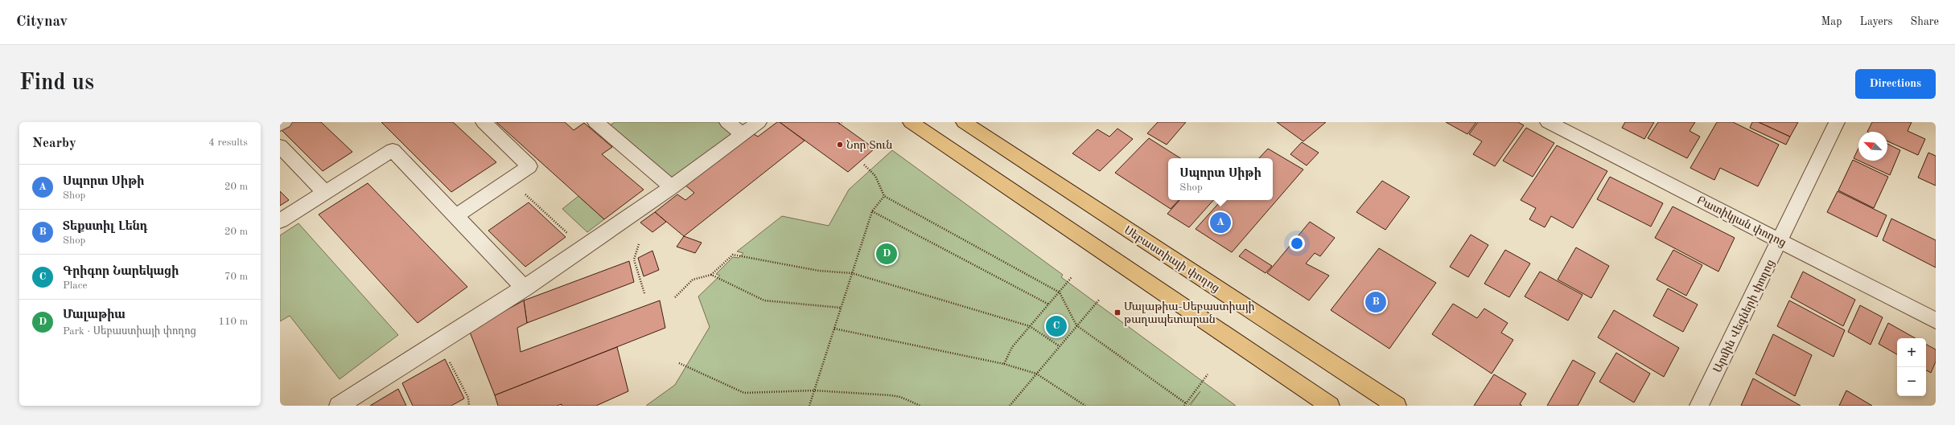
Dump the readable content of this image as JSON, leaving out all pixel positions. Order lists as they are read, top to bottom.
{
  "streets": {
    "main road": ["Սեբաստիայի փողոց"],
    "street": ["Բատիկյան փողոց", "Արմին Վեգների փողոց"]
  },
  "crossings": [
    ["Բատիկյան փողոց", "Արմին Վեգների փողոց"]
  ],
  "places": {
    "other": ["Նոր Տուն"],
    "transit": ["Մալաթիա-Սեբաստիայի թաղապետարան"]
  },
  "north": "top left",
  "page": {
    "header": "Citynav",
    "nav": ["Map", "Layers", "Share"],
    "buttons": "Directions",
    "title": "Find us",
    "heading": ["Nearby", "4 results"],
    "popup": ["Սպորտ Սիթի", "Shop"],
    "list": [
      {
        "mark": "A",
        "name": "Սպորտ Սիթի",
        "note": "Shop",
        "value": "20 m"
      },
      {
        "mark": "B",
        "name": "Տեքստիլ Լենդ",
        "note": "Shop",
        "value": "20 m"
      },
      {
        "mark": "C",
        "name": "Գրիգոր Նարեկացի",
        "note": "Place",
        "value": "70 m"
      },
      {
        "mark": "D",
        "name": "Մալաթիա",
        "note": "Park · Սեբաստիայի փողոց",
        "value": "110 m"
      }
    ],
    "pins": [
      "A",
      "D",
      "B",
      "C"
    ],
    "map_buttons": ["+", "−"]
  }
}
